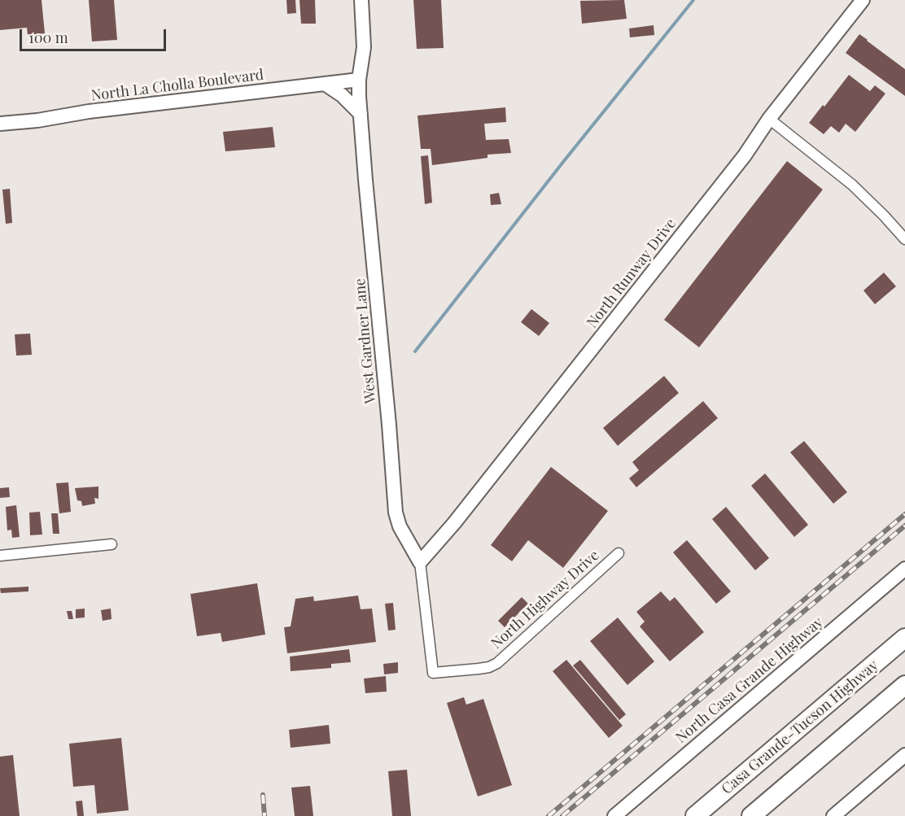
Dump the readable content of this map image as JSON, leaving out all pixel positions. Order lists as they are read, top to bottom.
{
  "streets": {
    "highway": ["Casa Grande-Tucson Highway"],
    "street": [
      "North La Cholla Boulevard",
      "North Runway Drive",
      "West Gardner Lane",
      "North Highway Drive",
      "North Casa Grande Highway"
    ]
  },
  "crossings": [
    ["North La Cholla Boulevard", "West Gardner Lane"],
    ["North Runway Drive", "West Gardner Lane"],
    ["West Gardner Lane", "North Highway Drive"]
  ],
  "scale_bar": "100 m"
}
